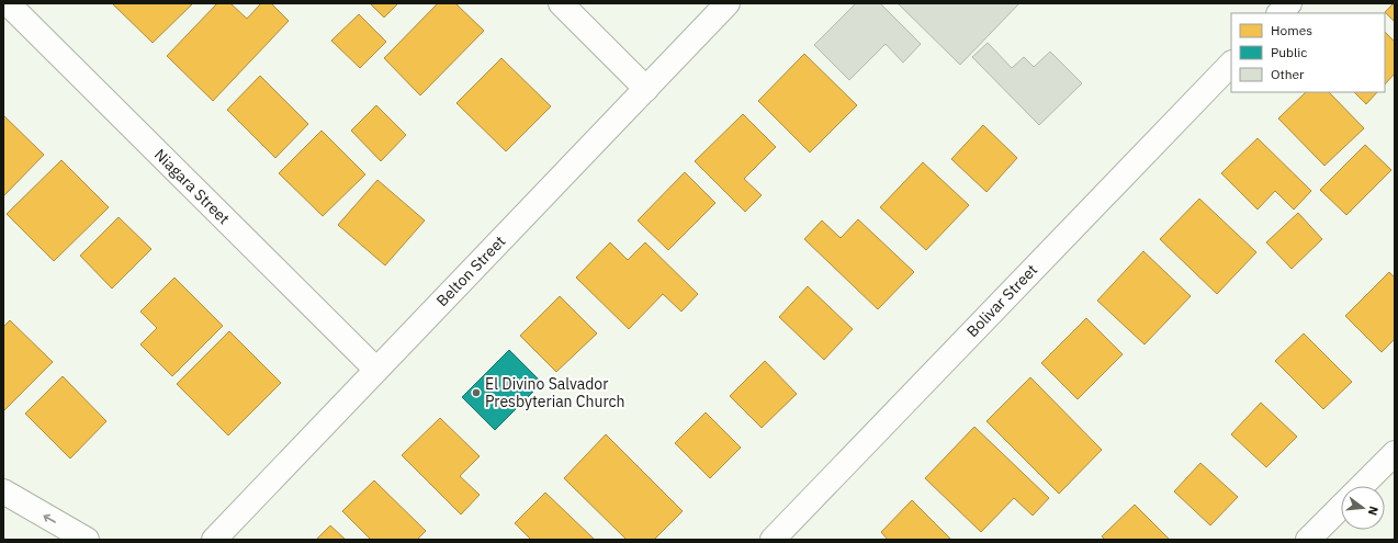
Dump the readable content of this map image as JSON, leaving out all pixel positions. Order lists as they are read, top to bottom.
{
  "streets": {
    "street": ["Niagara Street", "Belton Street", "Bolivar Street"]
  },
  "crossings": [
    ["Niagara Street", "Belton Street"]
  ],
  "places": ["El Divino Salvador Presbyterian Church"],
  "legend": ["Homes", "Public", "Other"],
  "north": "right"
}
